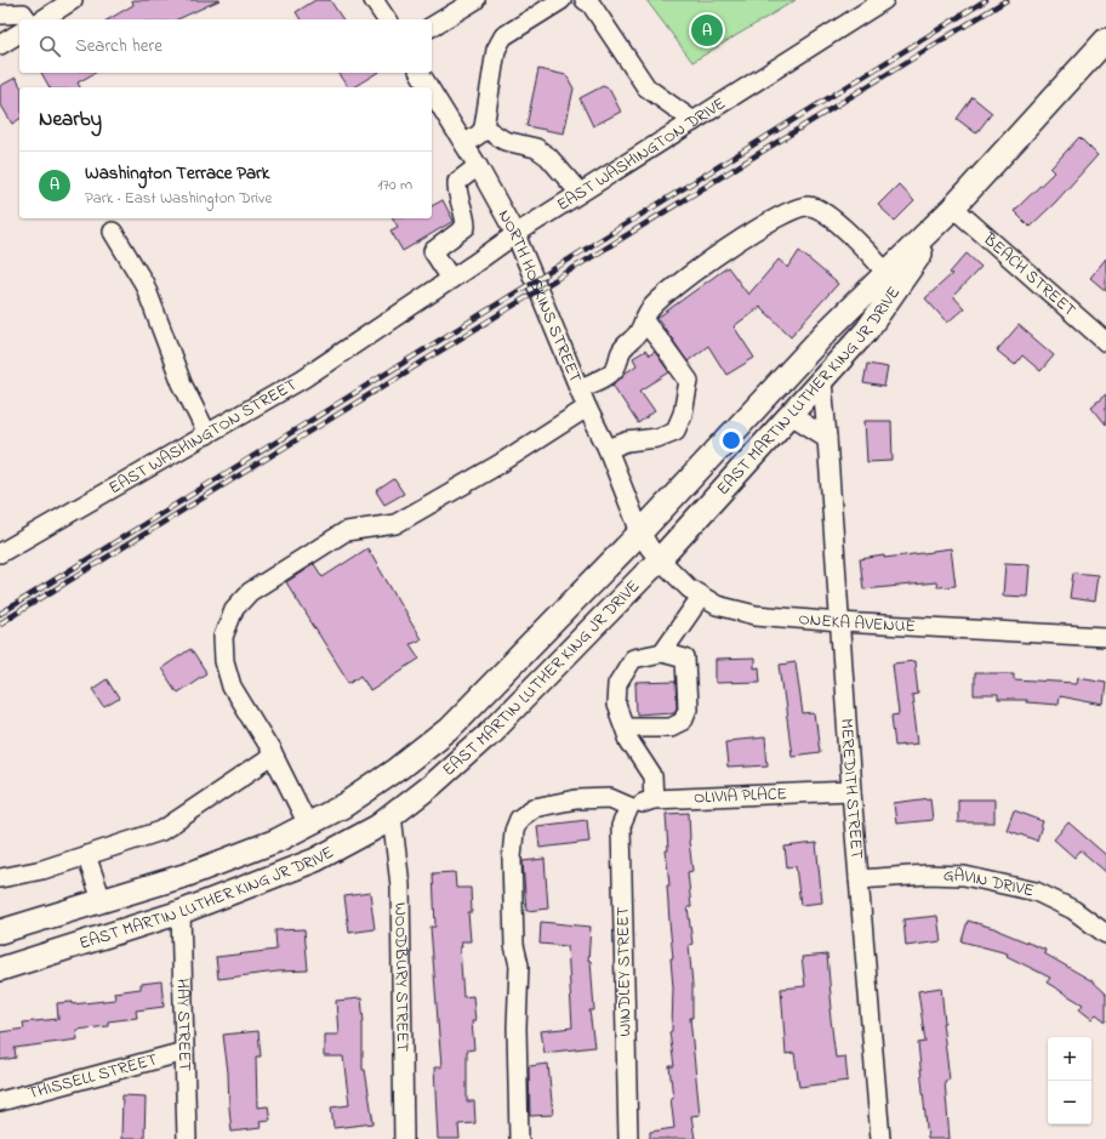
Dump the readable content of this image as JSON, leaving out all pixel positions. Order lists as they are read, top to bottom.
{
  "streets": {
    "main road": ["EAST MARTIN LUTHER KING JR DRIVE"],
    "street": [
      "EAST WASHINGTON DRIVE",
      "BEACH STREET",
      "NORTH HOSKINS STREET",
      "EAST WASHINGTON STREET",
      "ONEKA AVENUE",
      "MEREDITH STREET",
      "OLIVIA PLACE",
      "GAVIN DRIVE",
      "WINDLEY STREET",
      "WOODBURY STREET",
      "HAY STREET",
      "THISSELL STREET"
    ]
  },
  "crossings": [
    ["EAST WASHINGTON DRIVE", "NORTH HOSKINS STREET"],
    ["EAST WASHINGTON DRIVE", "EAST WASHINGTON STREET"],
    ["BEACH STREET", "EAST MARTIN LUTHER KING JR DRIVE"],
    ["NORTH HOSKINS STREET", "EAST MARTIN LUTHER KING JR DRIVE"],
    ["NORTH HOSKINS STREET", "ONEKA AVENUE"],
    ["EAST MARTIN LUTHER KING JR DRIVE", "ONEKA AVENUE"],
    ["EAST MARTIN LUTHER KING JR DRIVE", "MEREDITH STREET"],
    ["EAST MARTIN LUTHER KING JR DRIVE", "WOODBURY STREET"],
    ["EAST MARTIN LUTHER KING JR DRIVE", "HAY STREET"],
    ["ONEKA AVENUE", "MEREDITH STREET"],
    ["MEREDITH STREET", "OLIVIA PLACE"],
    ["MEREDITH STREET", "GAVIN DRIVE"],
    ["OLIVIA PLACE", "WINDLEY STREET"],
    ["HAY STREET", "THISSELL STREET"]
  ],
  "page": {
    "pins": "A",
    "search": "Search here",
    "heading": "Nearby",
    "list": [
      {
        "mark": "A",
        "name": "Washington Terrace Park",
        "note": "Park · East Washington Drive",
        "value": "170 m"
      }
    ],
    "map_buttons": ["+", "−"]
  }
}
